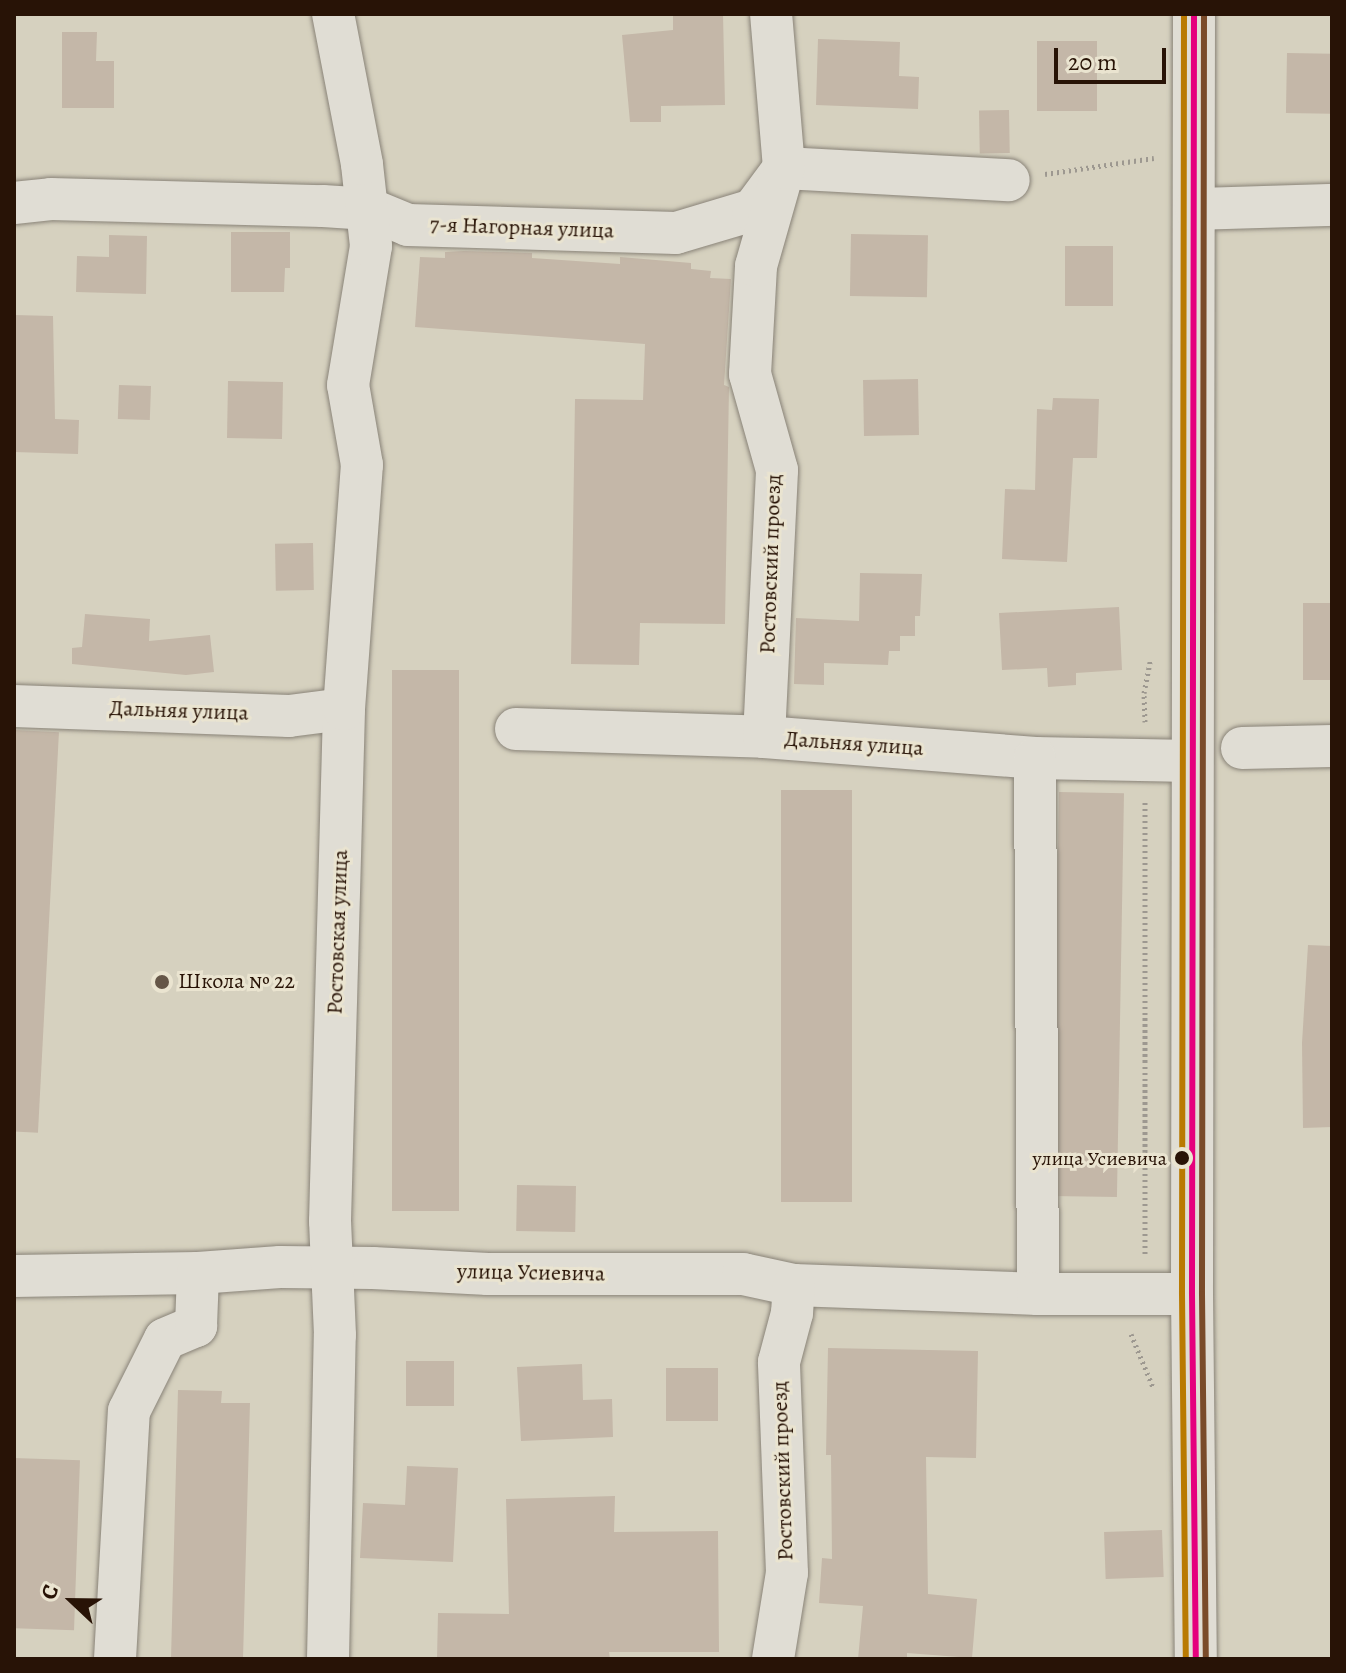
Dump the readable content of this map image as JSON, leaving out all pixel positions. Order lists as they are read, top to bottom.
{
  "streets": {
    "street": [
      "7-я Нагорная улица",
      "Ростовский проезд",
      "Дальняя улица",
      "Ростовская улица",
      "улица Усиевича"
    ]
  },
  "crossings": [
    ["7-я Нагорная улица", "Ростовский проезд"],
    ["7-я Нагорная улица", "Ростовская улица"],
    ["Ростовский проезд", "Дальняя улица"],
    ["Ростовский проезд", "улица Усиевича"],
    ["Дальняя улица", "Ростовская улица"],
    ["Ростовская улица", "улица Усиевича"]
  ],
  "places": ["Школа № 22", "улица Усиевича"],
  "scale_bar": "20 m",
  "north": "left"
}
